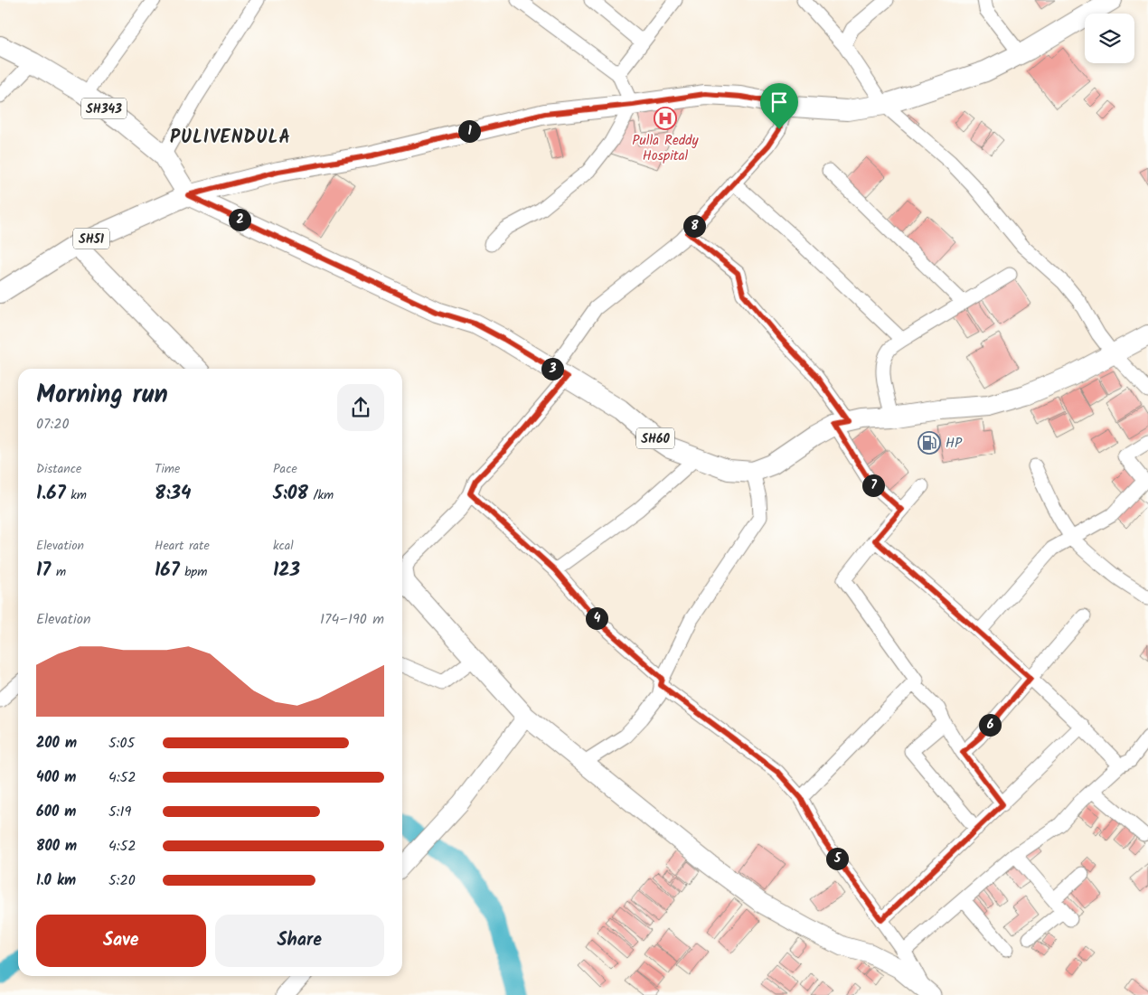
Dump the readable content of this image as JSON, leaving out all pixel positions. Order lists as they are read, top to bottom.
{
  "streets": {
    "main road": ["SH343", "SH51", "SH60"]
  },
  "crossings": [
    ["SH343", "SH51"],
    ["SH343", "SH60"],
    ["SH51", "SH60"]
  ],
  "districts": ["PULIVENDULA"],
  "places": {
    "hospital": ["Pulla Reddy Hospital"],
    "fuel station": ["HP"]
  },
  "page": {
    "pins": [
      "1",
      "2",
      "8",
      "3",
      "7",
      "4",
      "6",
      "5"
    ],
    "heading": ["Morning run", "07:20"],
    "stats": [
      ["Distance", "1.67 km"],
      ["Time", "8:34"],
      ["Pace", "5:08 /km"],
      ["Elevation", "17 m"],
      ["Heart rate", "167 bpm"],
      ["kcal", "123"]
    ],
    "chart": ["Elevation", "174–190 m"],
    "list": [
      {
        "name": "200 m",
        "note": "5:05"
      },
      {
        "name": "400 m",
        "note": "4:52"
      },
      {
        "name": "600 m",
        "note": "5:19"
      },
      {
        "name": "800 m",
        "note": "4:52"
      },
      {
        "name": "1.0 km",
        "note": "5:20"
      }
    ],
    "buttons": ["Save", "Share"]
  }
}
